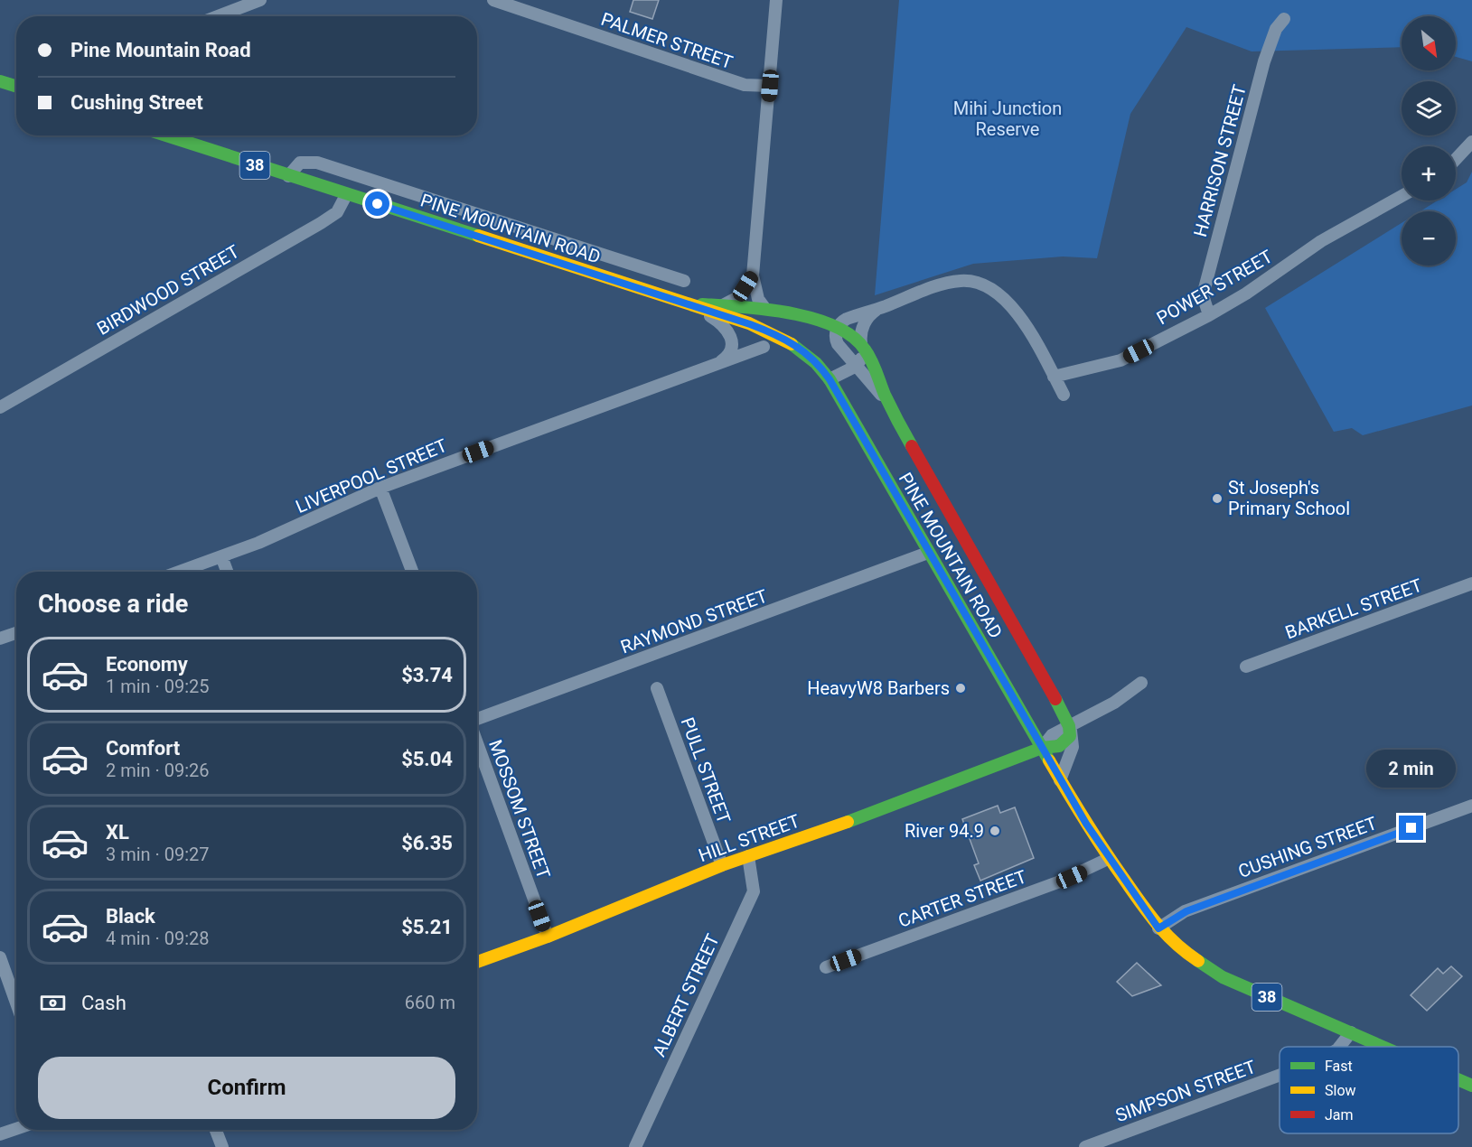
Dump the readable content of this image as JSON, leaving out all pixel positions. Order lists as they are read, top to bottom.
{
  "streets": {
    "main road": ["38", "PINE MOUNTAIN ROAD", "HILL STREET"],
    "street": [
      "PALMER STREET",
      "HARRISON STREET",
      "POWER STREET",
      "BIRDWOOD STREET",
      "LIVERPOOL STREET",
      "BARKELL STREET",
      "RAYMOND STREET",
      "PULL STREET",
      "MOSSOM STREET",
      "CUSHING STREET",
      "CARTER STREET",
      "ALBERT STREET",
      "SIMPSON STREET"
    ]
  },
  "crossings": [
    ["HARRISON STREET", "POWER STREET"],
    ["PINE MOUNTAIN ROAD", "BIRDWOOD STREET"],
    ["PINE MOUNTAIN ROAD", "RAYMOND STREET"],
    ["PINE MOUNTAIN ROAD", "HILL STREET"],
    ["PINE MOUNTAIN ROAD", "CUSHING STREET"],
    ["PINE MOUNTAIN ROAD", "CARTER STREET"],
    ["PINE MOUNTAIN ROAD", "SIMPSON STREET"],
    ["PULL STREET", "HILL STREET"],
    ["MOSSOM STREET", "HILL STREET"],
    ["HILL STREET", "ALBERT STREET"]
  ],
  "parks": ["Mihi Junction Reserve"],
  "places": ["St Joseph's Primary School", "HeavyW8 Barbers", "River 94.9"],
  "legend": ["Fast", "Slow", "Jam"],
  "north": "bottom right",
  "page": {
    "map_buttons": ["+", "−"],
    "banner": ["Pine Mountain Road", "Cushing Street"],
    "heading": "Choose a ride",
    "list": [
      {
        "name": "Economy",
        "note": "1 min · 09:25",
        "value": "$3.74"
      },
      {
        "name": "Comfort",
        "note": "2 min · 09:26",
        "value": "$5.04"
      },
      {
        "name": "XL",
        "note": "3 min · 09:27",
        "value": "$6.35"
      },
      {
        "name": "Black",
        "note": "4 min · 09:28",
        "value": "$5.21"
      }
    ],
    "bubble": "2 min",
    "pay": ["Cash", "660 m"],
    "buttons": "Confirm"
  }
}
